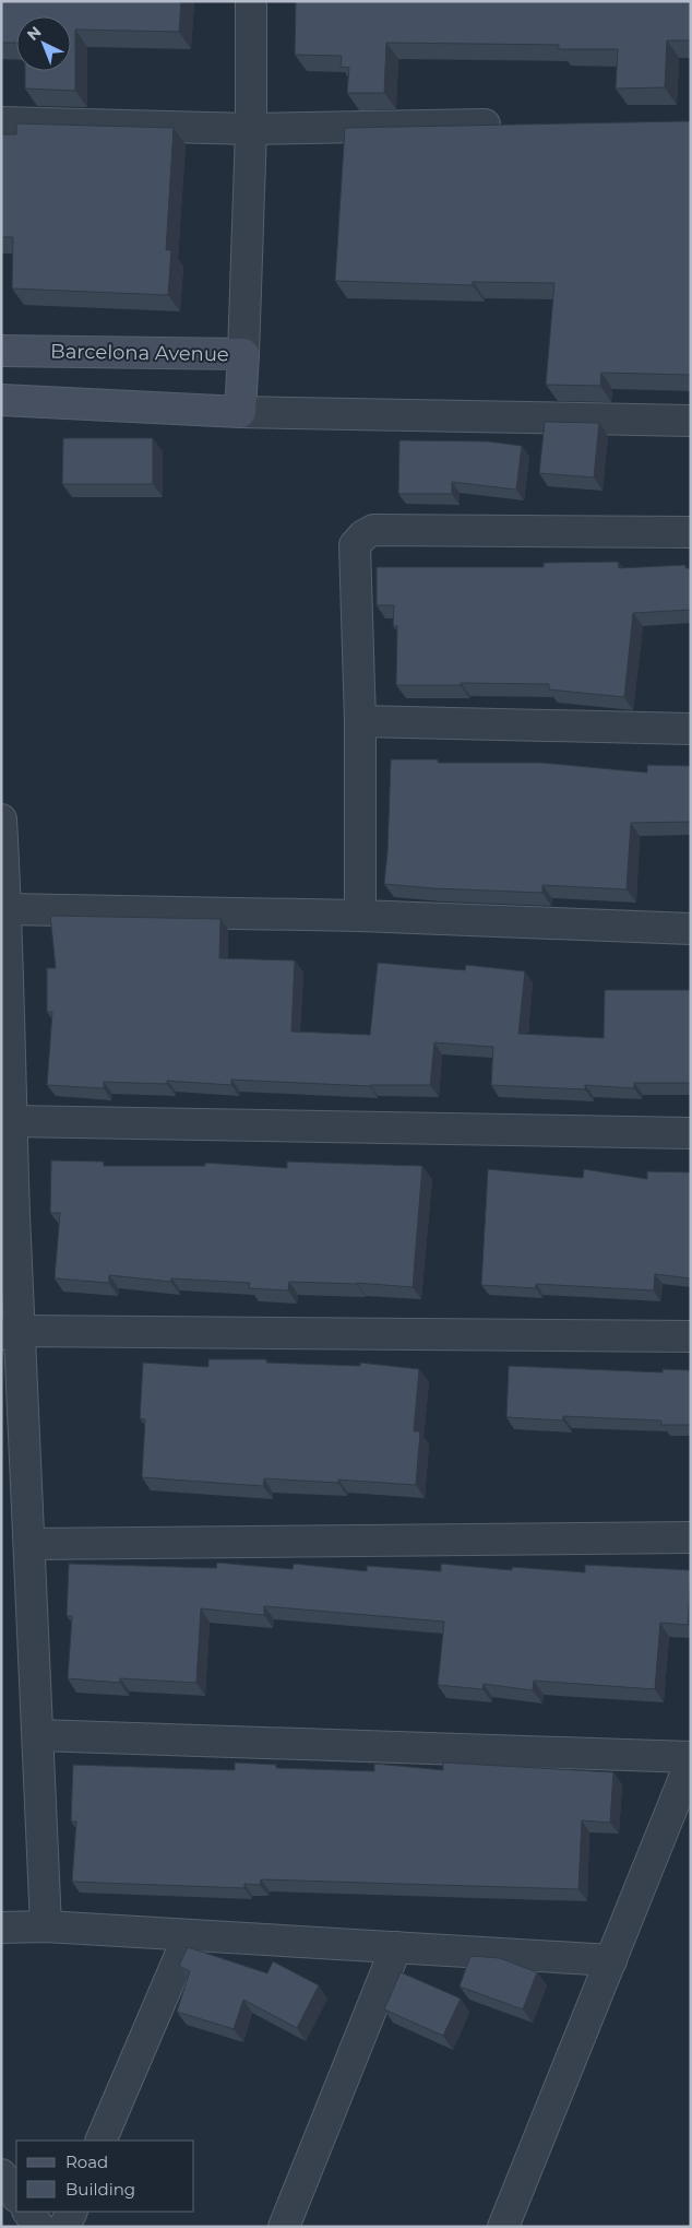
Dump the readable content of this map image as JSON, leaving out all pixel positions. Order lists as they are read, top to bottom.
{
  "streets": {
    "street": ["Barcelona Avenue"]
  },
  "legend": ["Road", "Building"],
  "north": "top left"
}
